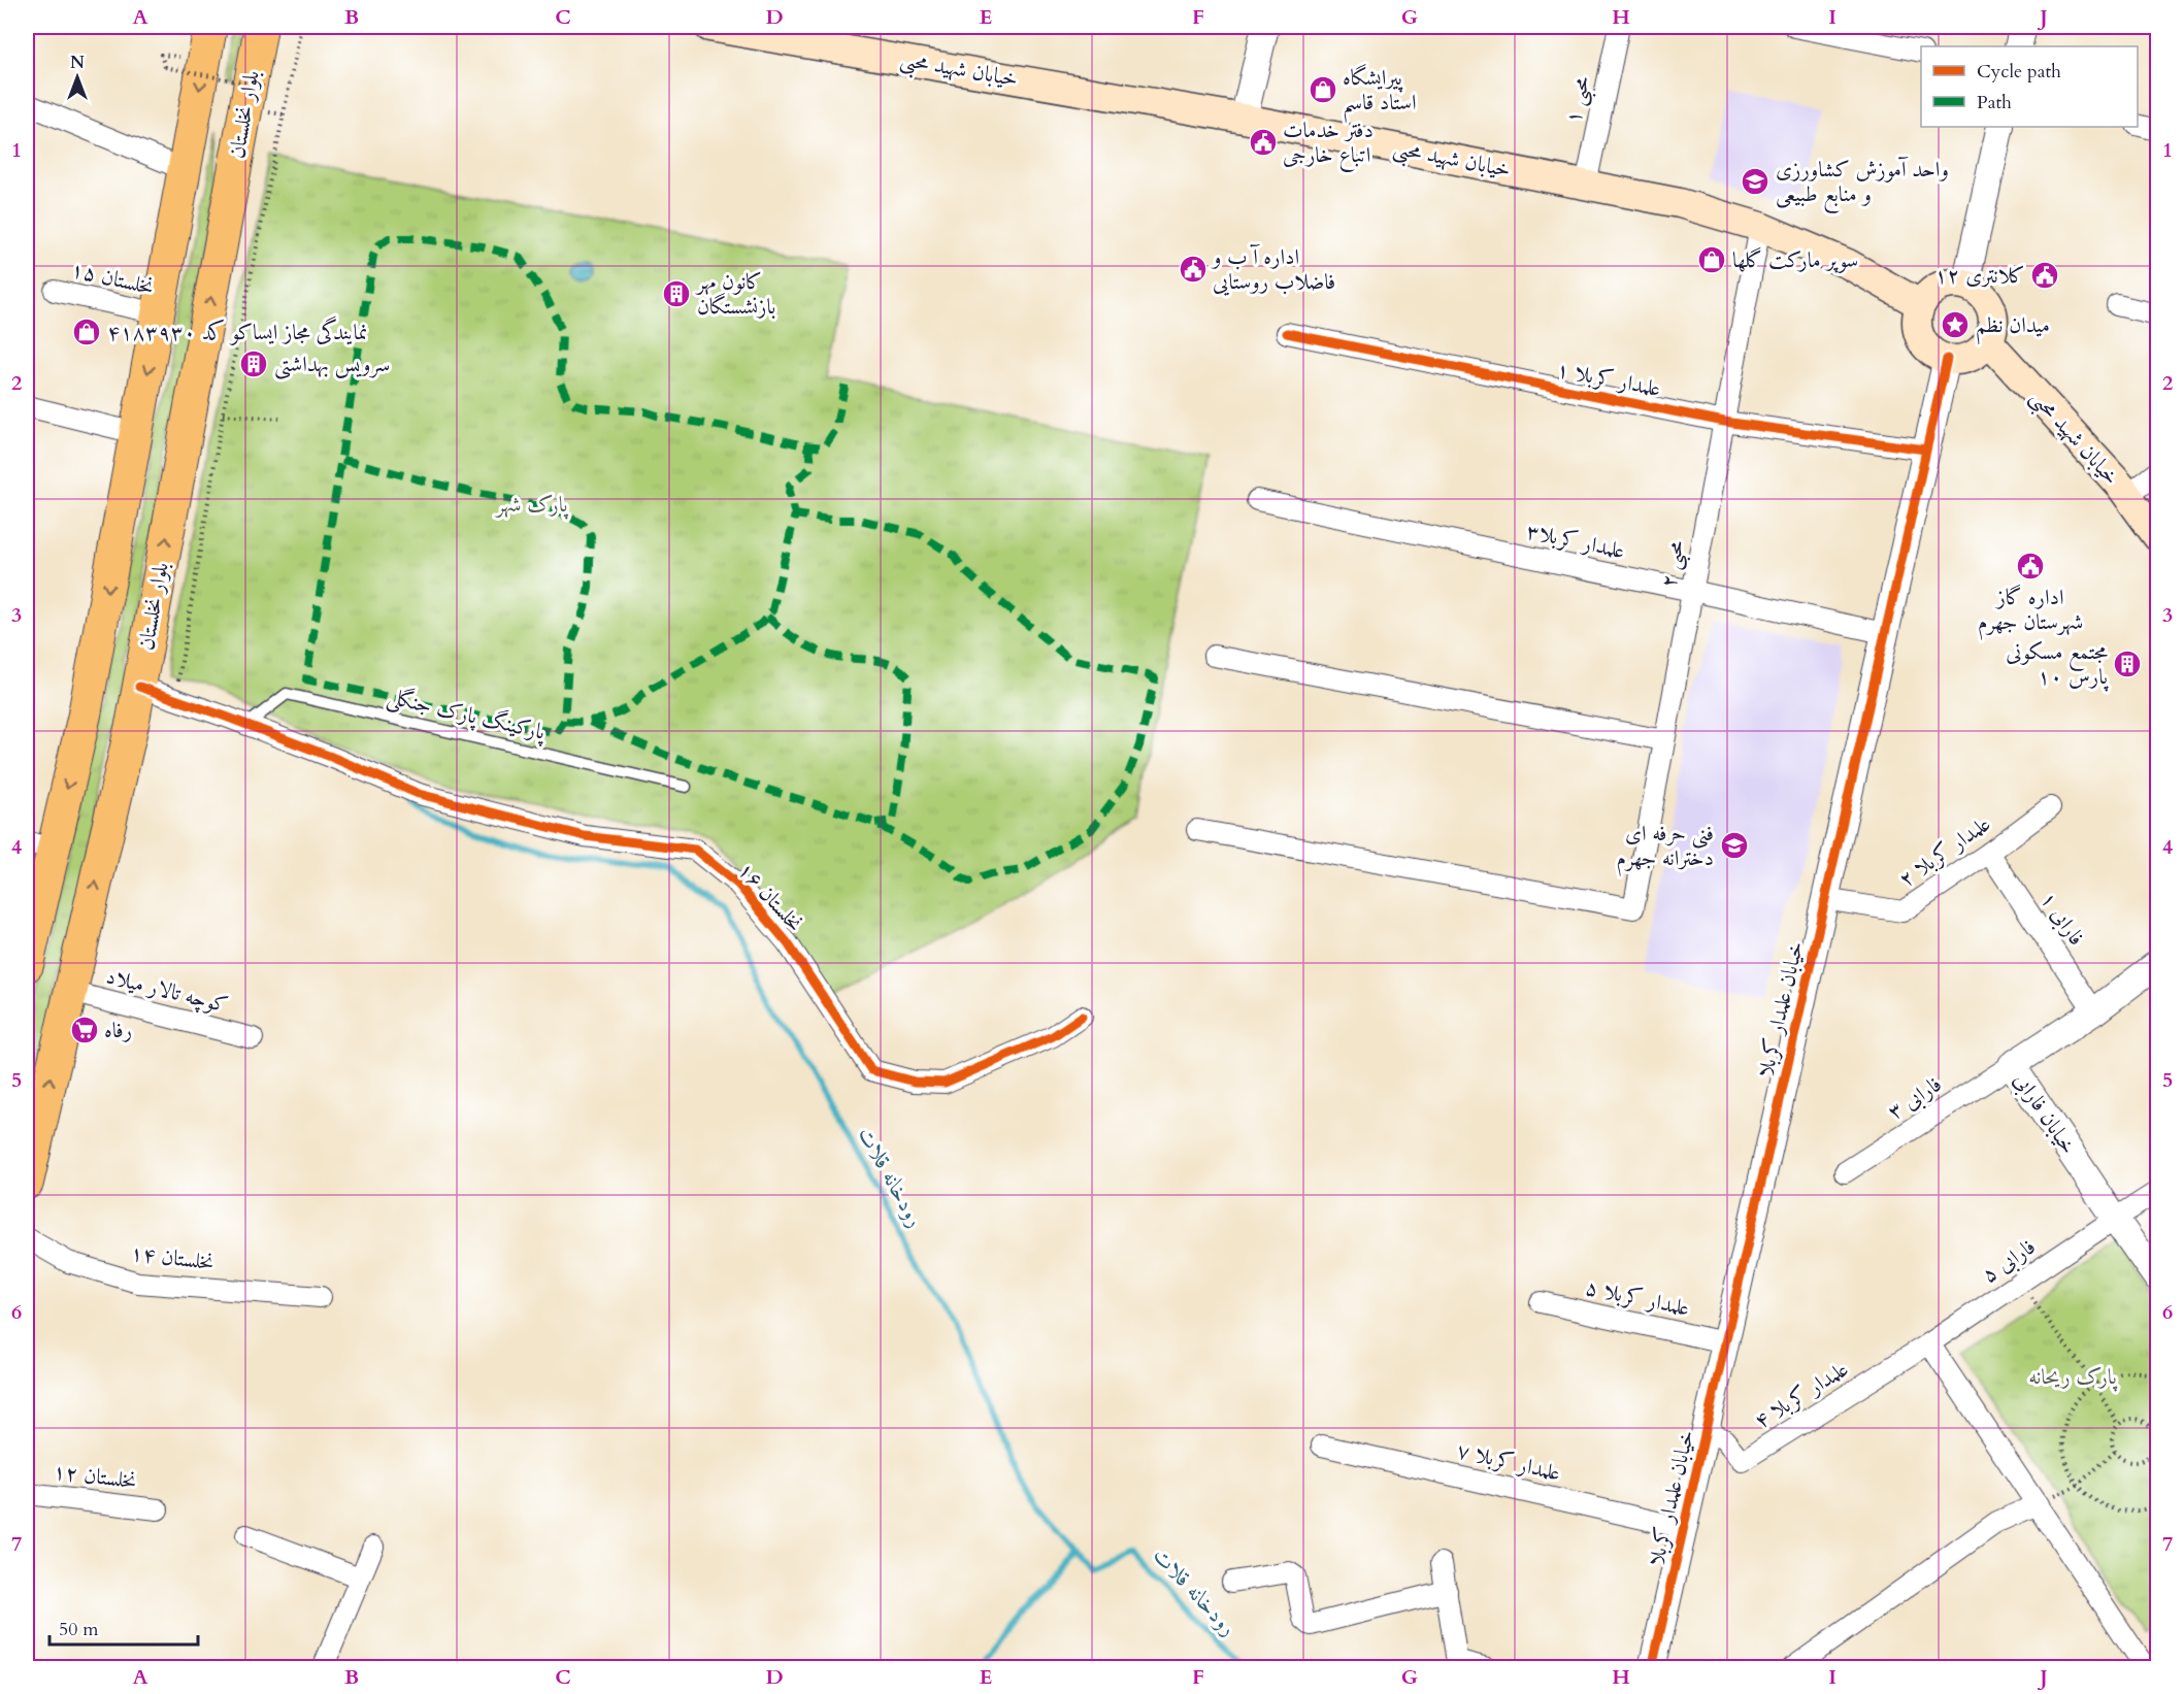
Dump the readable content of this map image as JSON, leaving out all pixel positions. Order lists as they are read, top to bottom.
{
  "streets": {
    "main road": ["خیابان شهید محبی", "بلوار نخلستان"],
    "street": [
      "محبی ۱",
      "نخلستان ۱۵",
      "علمدار کربلا ۱",
      "علمدار کربلا۳",
      "محبی ۲",
      "علمدار کربلا ۲",
      "نخلستان ۱۶",
      "فارابی ۱",
      "کوچه تالار میلاد",
      "خیابان علمدار کربلا",
      "فارابی ۳",
      "خیابان فارابی",
      "نخلستان ۱۴",
      "فارابی ۵",
      "علمدار کربلا ۵",
      "علمدار کربلا ۴",
      "علمدار کربلا ۷",
      "نخلستان ۱۲"
    ],
    "lane": ["پارکینگ پارک جنگلی"]
  },
  "crossings": [
    ["خیابان شهید محبی", "محبی ۱"],
    ["خیابان شهید محبی", "محبی ۲"],
    ["خیابان شهید محبی", "خیابان علمدار کربلا"],
    ["بلوار نخلستان", "نخلستان ۱۶"],
    ["بلوار نخلستان", "کوچه تالار میلاد"],
    ["علمدار کربلا ۱", "محبی ۲"],
    ["علمدار کربلا ۱", "خیابان علمدار کربلا"],
    ["علمدار کربلا۳", "محبی ۲"],
    ["علمدار کربلا۳", "خیابان علمدار کربلا"],
    ["پارکینگ پارک جنگلی", "نخلستان ۱۶"],
    ["علمدار کربلا ۲", "فارابی ۱"],
    ["علمدار کربلا ۲", "خیابان علمدار کربلا"],
    ["فارابی ۱", "خیابان فارابی"],
    ["خیابان علمدار کربلا", "علمدار کربلا ۵"],
    ["خیابان علمدار کربلا", "علمدار کربلا ۴"],
    ["خیابان علمدار کربلا", "علمدار کربلا ۷"],
    ["فارابی ۳", "خیابان فارابی"],
    ["خیابان فارابی", "فارابی ۵"],
    ["فارابی ۵", "علمدار کربلا ۴"]
  ],
  "water": ["رودخانه قلات"],
  "parks": ["پارک شهر", "پارک ریحانه"],
  "places": {
    "shop": ["پیرایشگاه استاد قاسم", "سوپر مارکت گلها", "نمایندگی مجاز ایساکو کد ۴۱۸۳۹۳۰"],
    "public building": [
      "دفتر خدمات اتباع خارجی",
      "اداره آ ب و فاضلاب روستایی",
      "کلانتری ۱۲",
      "اداره گاز شهرستان جهرم"
    ],
    "school or university": ["واحد آموزش کشاورزی و منابع طبیعی", "فنی حرفه ای دخترانه جهرم"],
    "building": ["کانون مهر بازنشستگان", "سرویس بهداشتی", "مجتمع مسکونی پارس ۱۰"],
    "place": ["میدان نظم"],
    "supermarket": ["رفاه"]
  },
  "legend": ["Cycle path", "Path"],
  "scale_bar": "50 m",
  "north": "top",
  "grid": {
    "columns": [
      "A",
      "B",
      "C",
      "D",
      "E",
      "F",
      "G",
      "H",
      "I",
      "J"
    ],
    "rows": [
      "1",
      "2",
      "3",
      "4",
      "5",
      "6",
      "7"
    ]
  }
}
